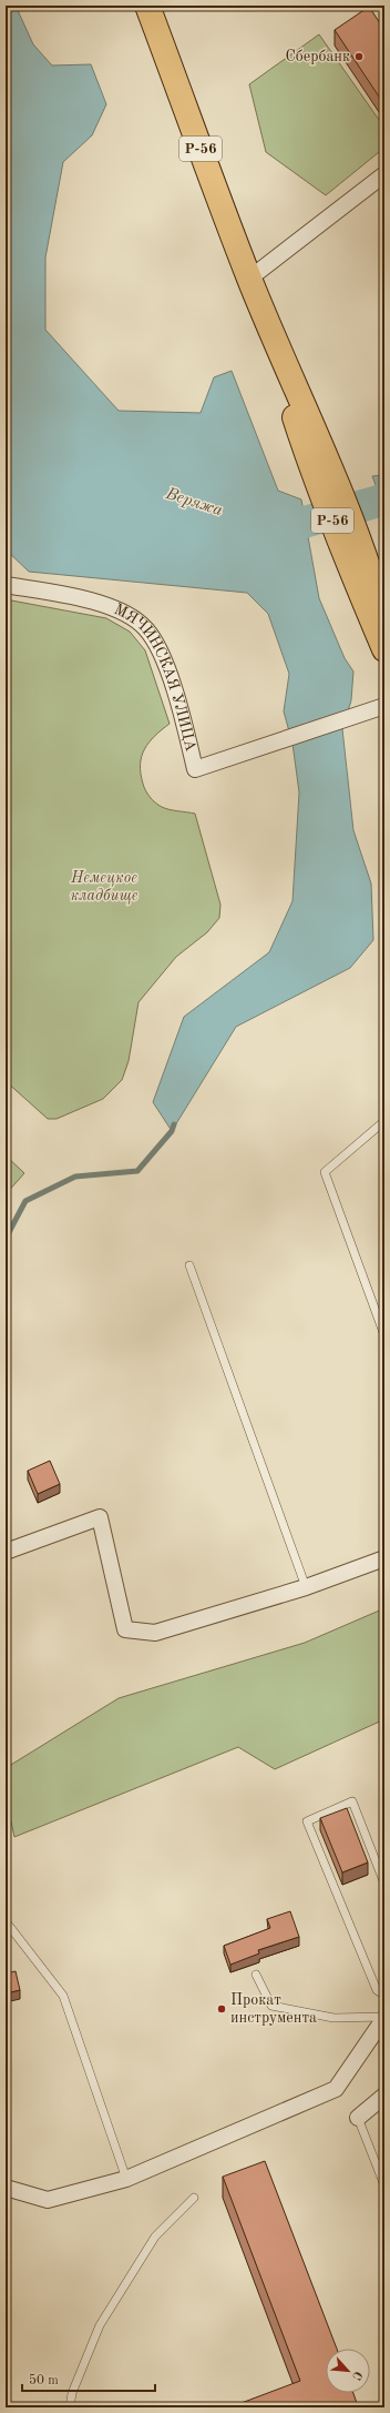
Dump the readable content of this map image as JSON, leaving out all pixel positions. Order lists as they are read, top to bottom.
{
  "streets": {
    "main road": ["Р-56"],
    "street": ["МЯЧИНСКАЯ УЛИЦА"]
  },
  "water": ["Веряжа"],
  "parks": ["Немецкое кладбище"],
  "places": ["Сбербанк", "Прокат инструмента"],
  "scale_bar": "50 m",
  "north": "bottom right"
}
